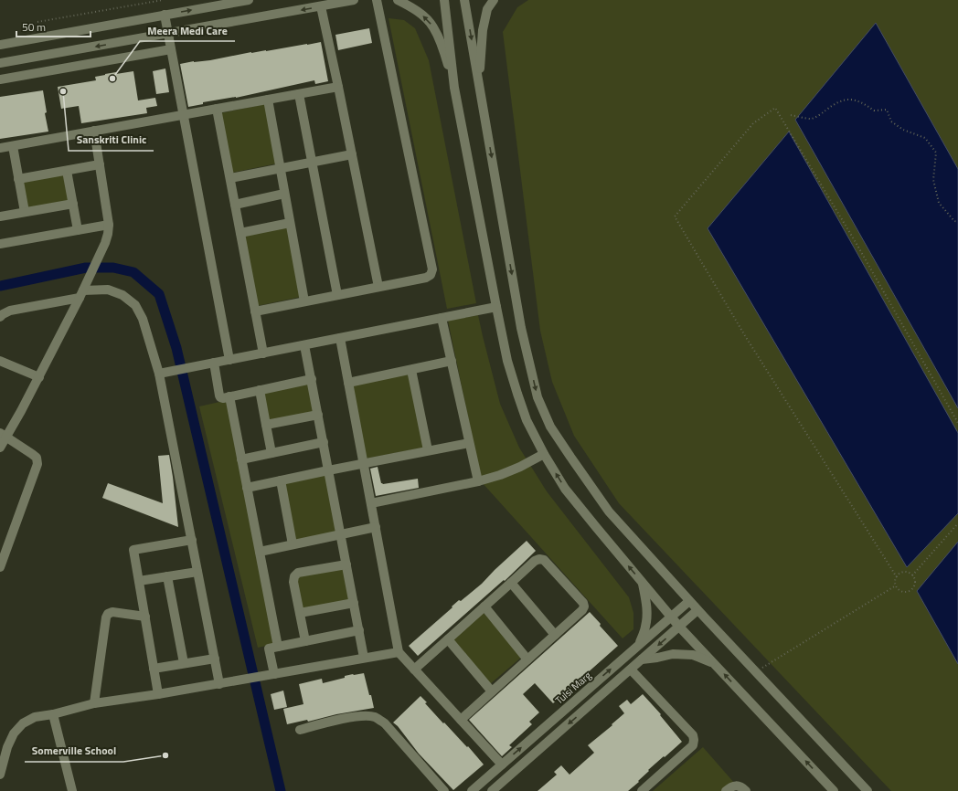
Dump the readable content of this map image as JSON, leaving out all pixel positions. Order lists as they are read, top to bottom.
{
  "streets": {
    "street": ["Tulsi Marg"]
  },
  "places": ["Meera Medi Care", "Sanskriti Clinic", "Somerville School"],
  "scale_bar": "50 m"
}
